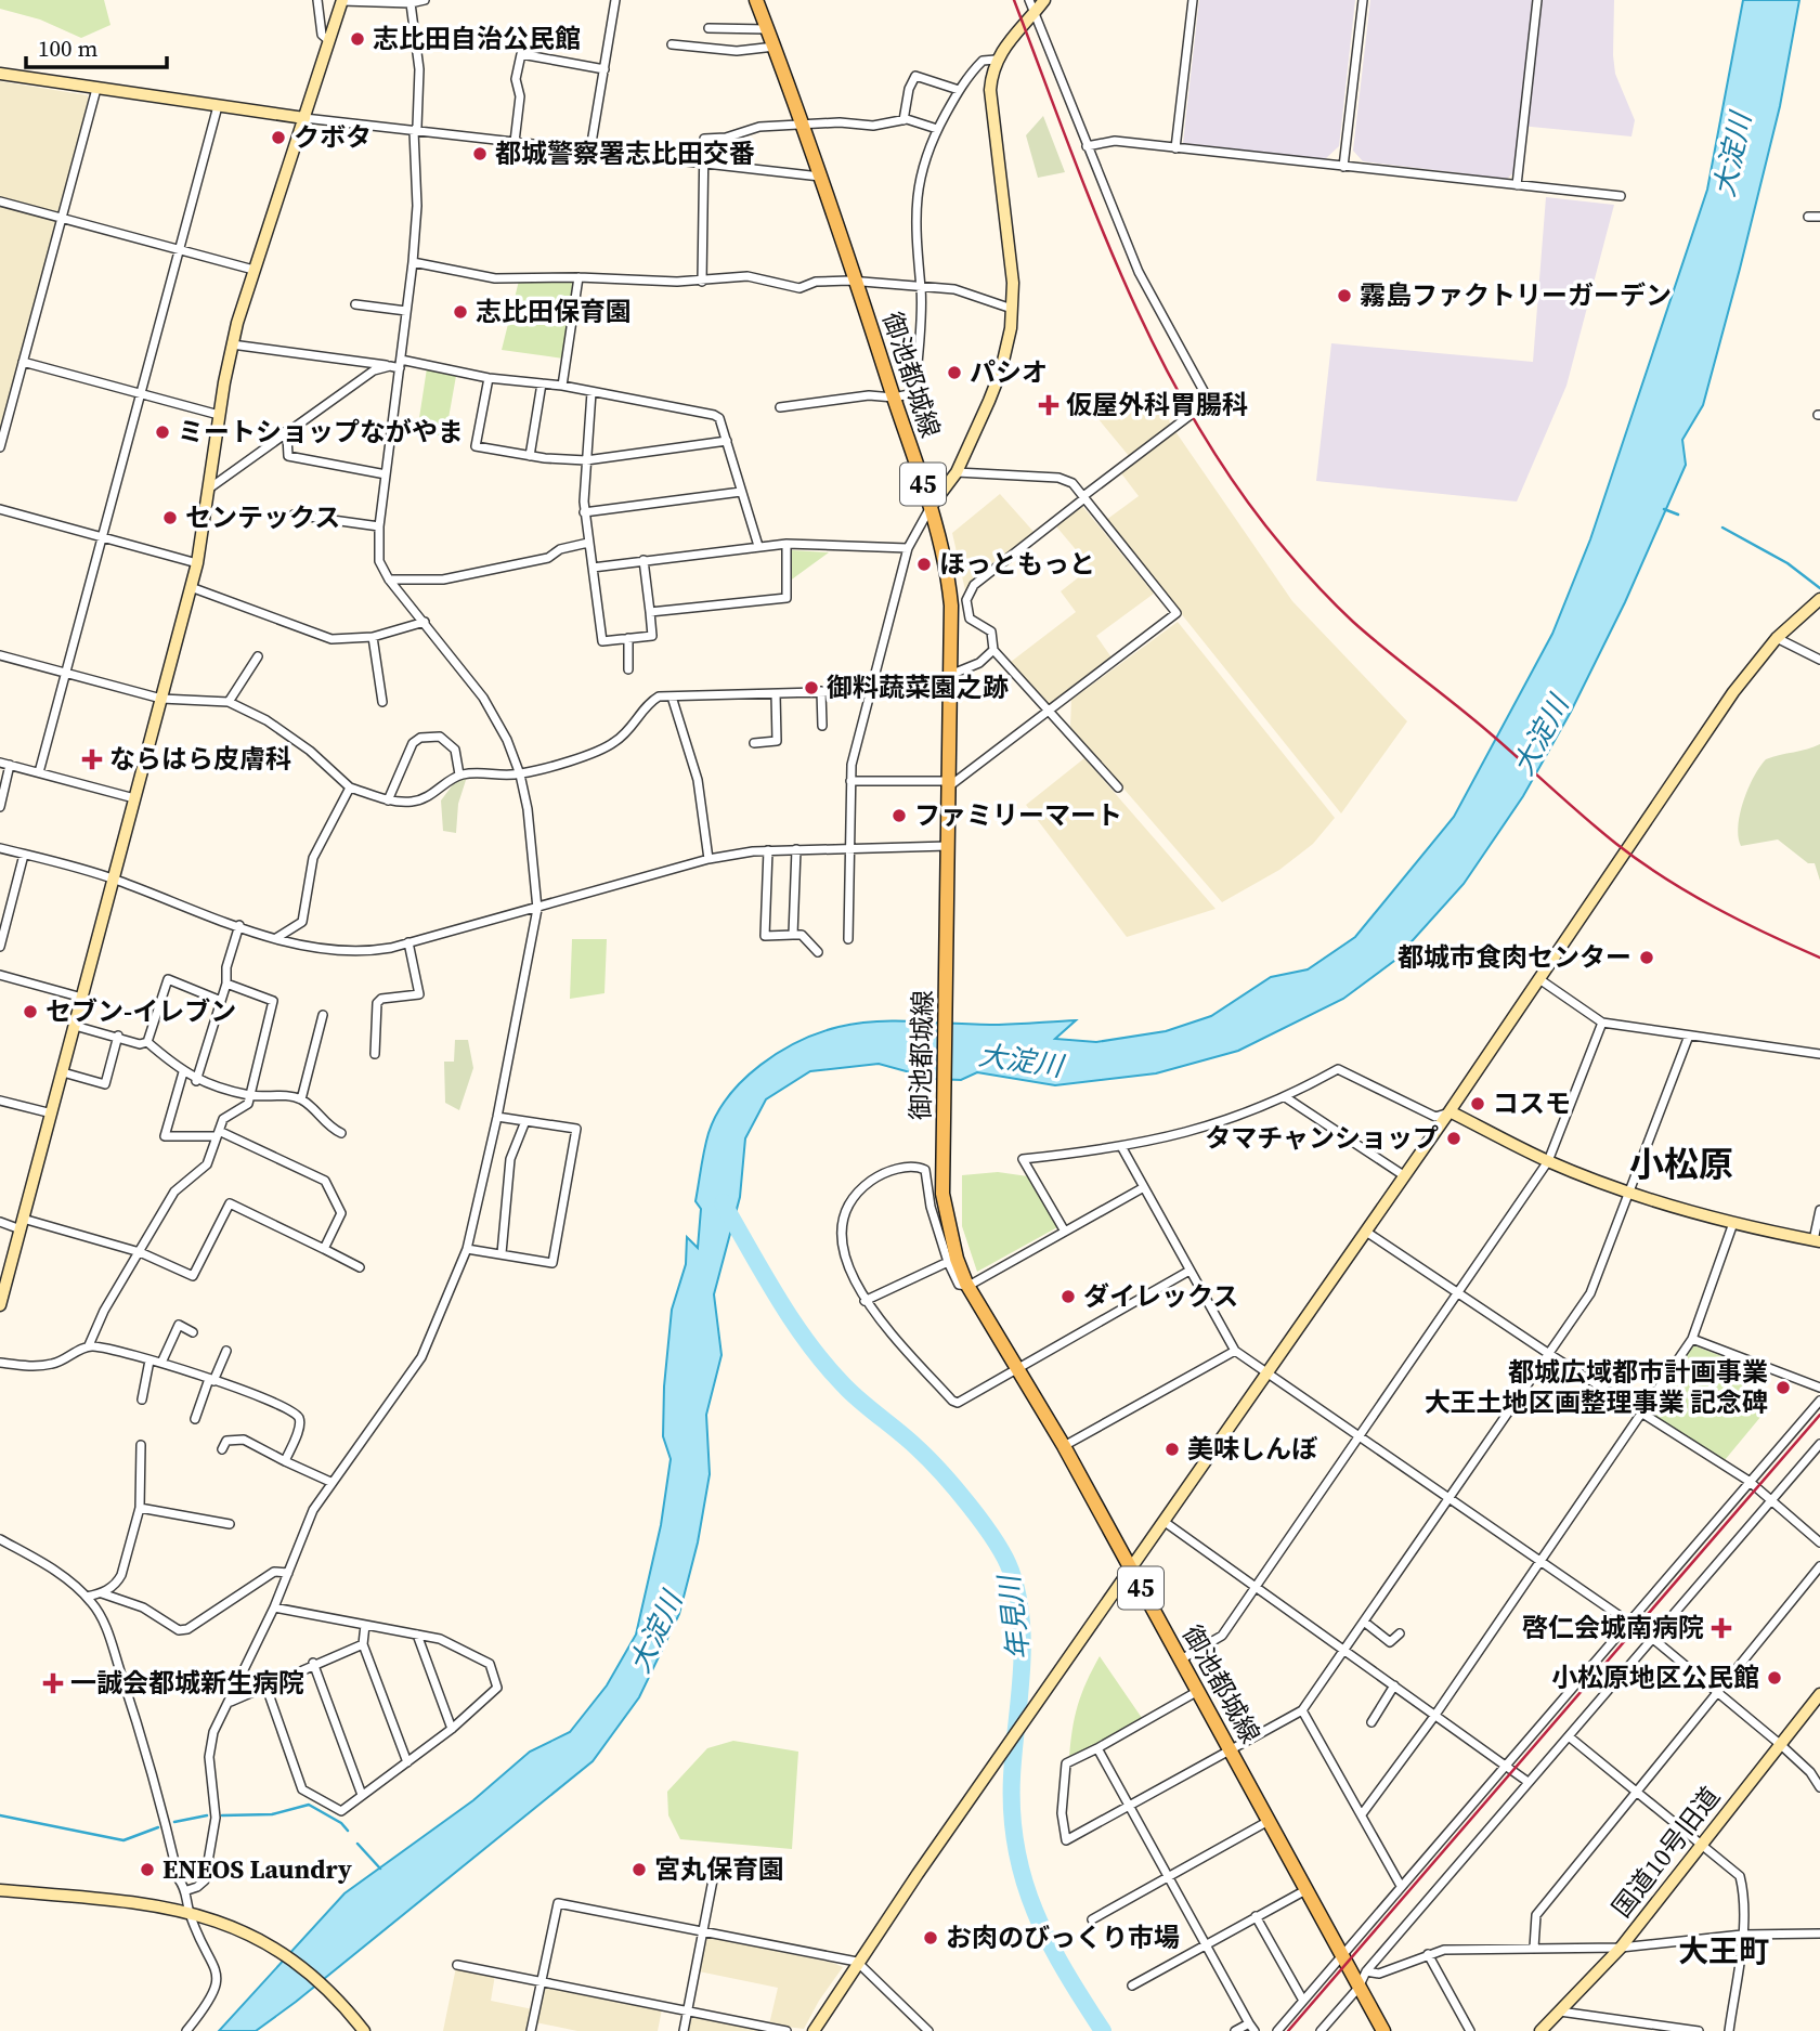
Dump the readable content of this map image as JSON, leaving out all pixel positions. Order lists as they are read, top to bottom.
{
  "streets": {
    "main road": ["御池都城線", "45"],
    "street": ["国道10号旧道"]
  },
  "districts": ["小松原", "大王町"],
  "water": ["大淀川", "年見川"],
  "places": {
    "other": [
      "志比田自治公民館",
      "クボタ",
      "都城警察署志比田交番",
      "霧島ファクトリーガーデン",
      "志比田保育園",
      "パシオ",
      "ミートショップながやま",
      "センテックス",
      "ほっともっと",
      "御料蔬菜園之跡",
      "ファミリーマート",
      "都城市食肉センター",
      "セブン-イレブン",
      "コスモ",
      "タマチャンショップ",
      "ダイレックス",
      "都城広域都市計画事業 大王土地区画整理事業 記念碑",
      "美味しんぼ",
      "小松原地区公民館",
      "ENEOS Laundry",
      "宮丸保育園",
      "お肉のびっくり市場"
    ],
    "health": [
      "仮屋外科胃腸科",
      "ならはら皮膚科",
      "啓仁会城南病院",
      "一誠会都城新生病院"
    ]
  },
  "scale_bar": "100 m"
}
